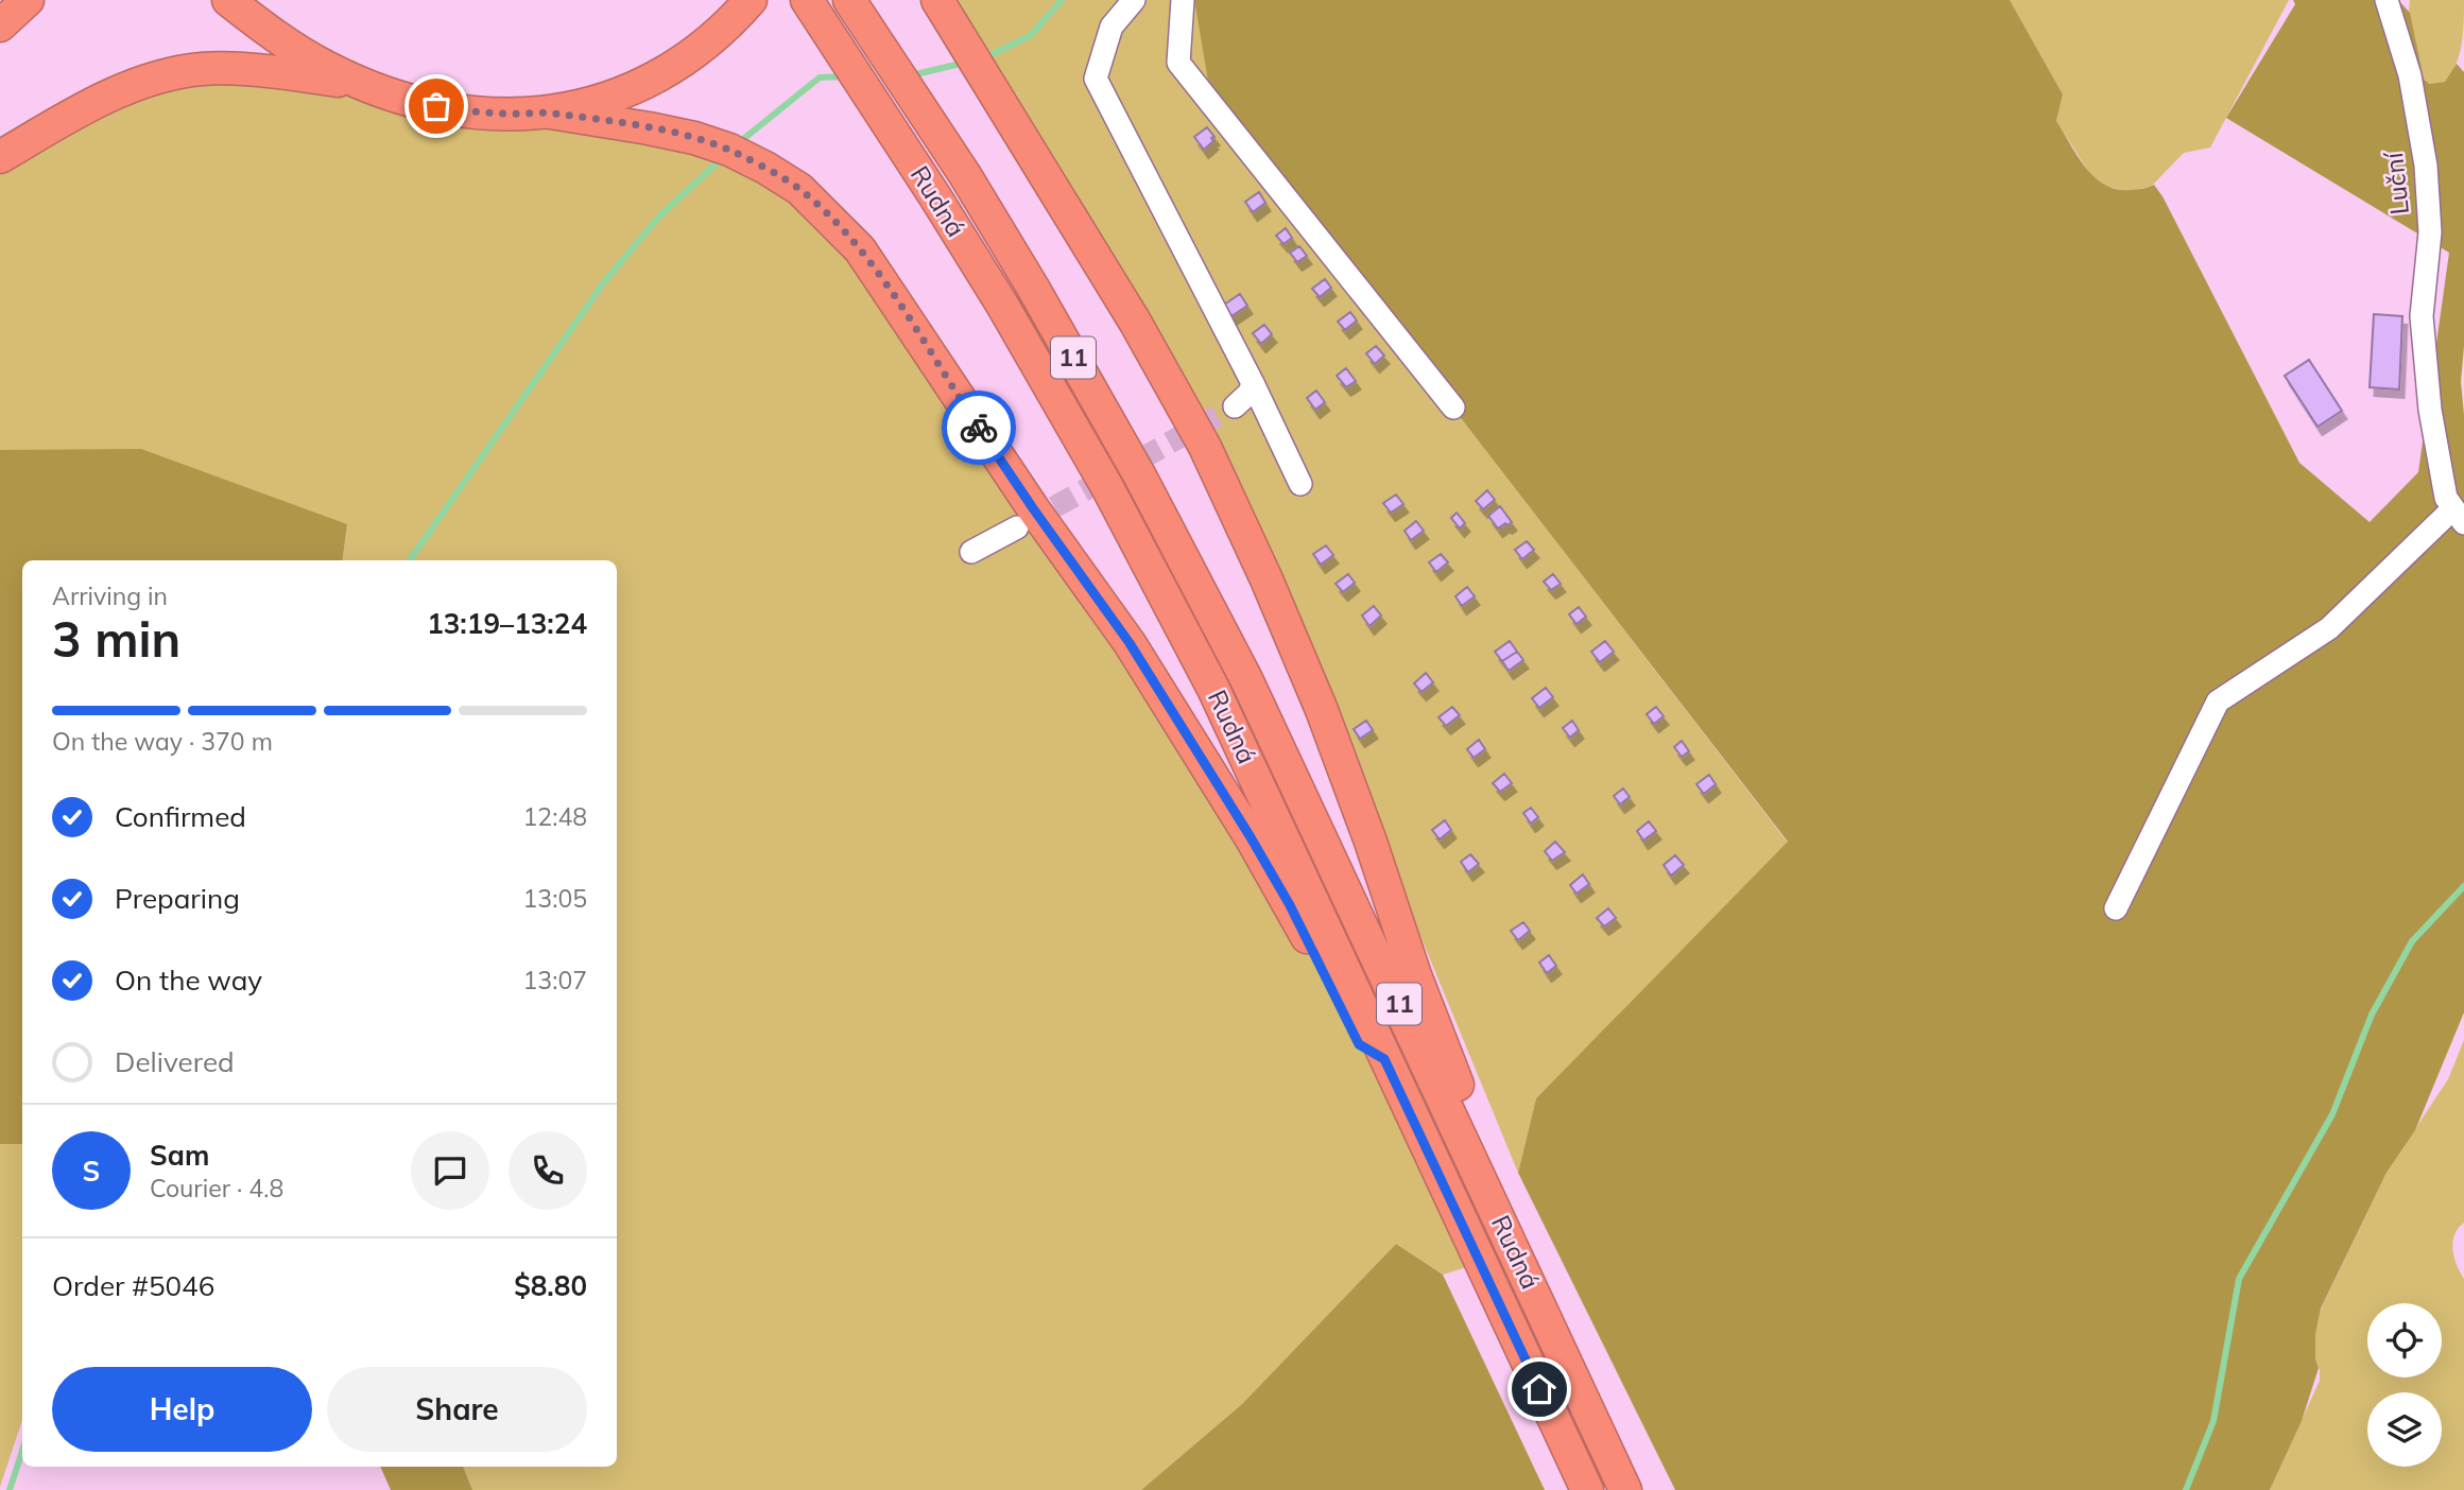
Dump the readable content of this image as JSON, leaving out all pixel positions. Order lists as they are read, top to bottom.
{
  "streets": {
    "highway": ["Rudná", "11"],
    "street": ["Luční"]
  },
  "page": {
    "heading": ["3 min", "Arriving in", "13:19–13:24"],
    "panel": [
      "Sam",
      "Courier · 4.8",
      "Order #5046",
      "$8.80"
    ],
    "bar": "On the way · 370 m",
    "list": [
      ["Confirmed", "12:48"],
      ["Preparing", "13:05"],
      ["On the way", "13:07"],
      "Delivered"
    ],
    "round": "S",
    "buttons": ["Help", "Share"]
  }
}
